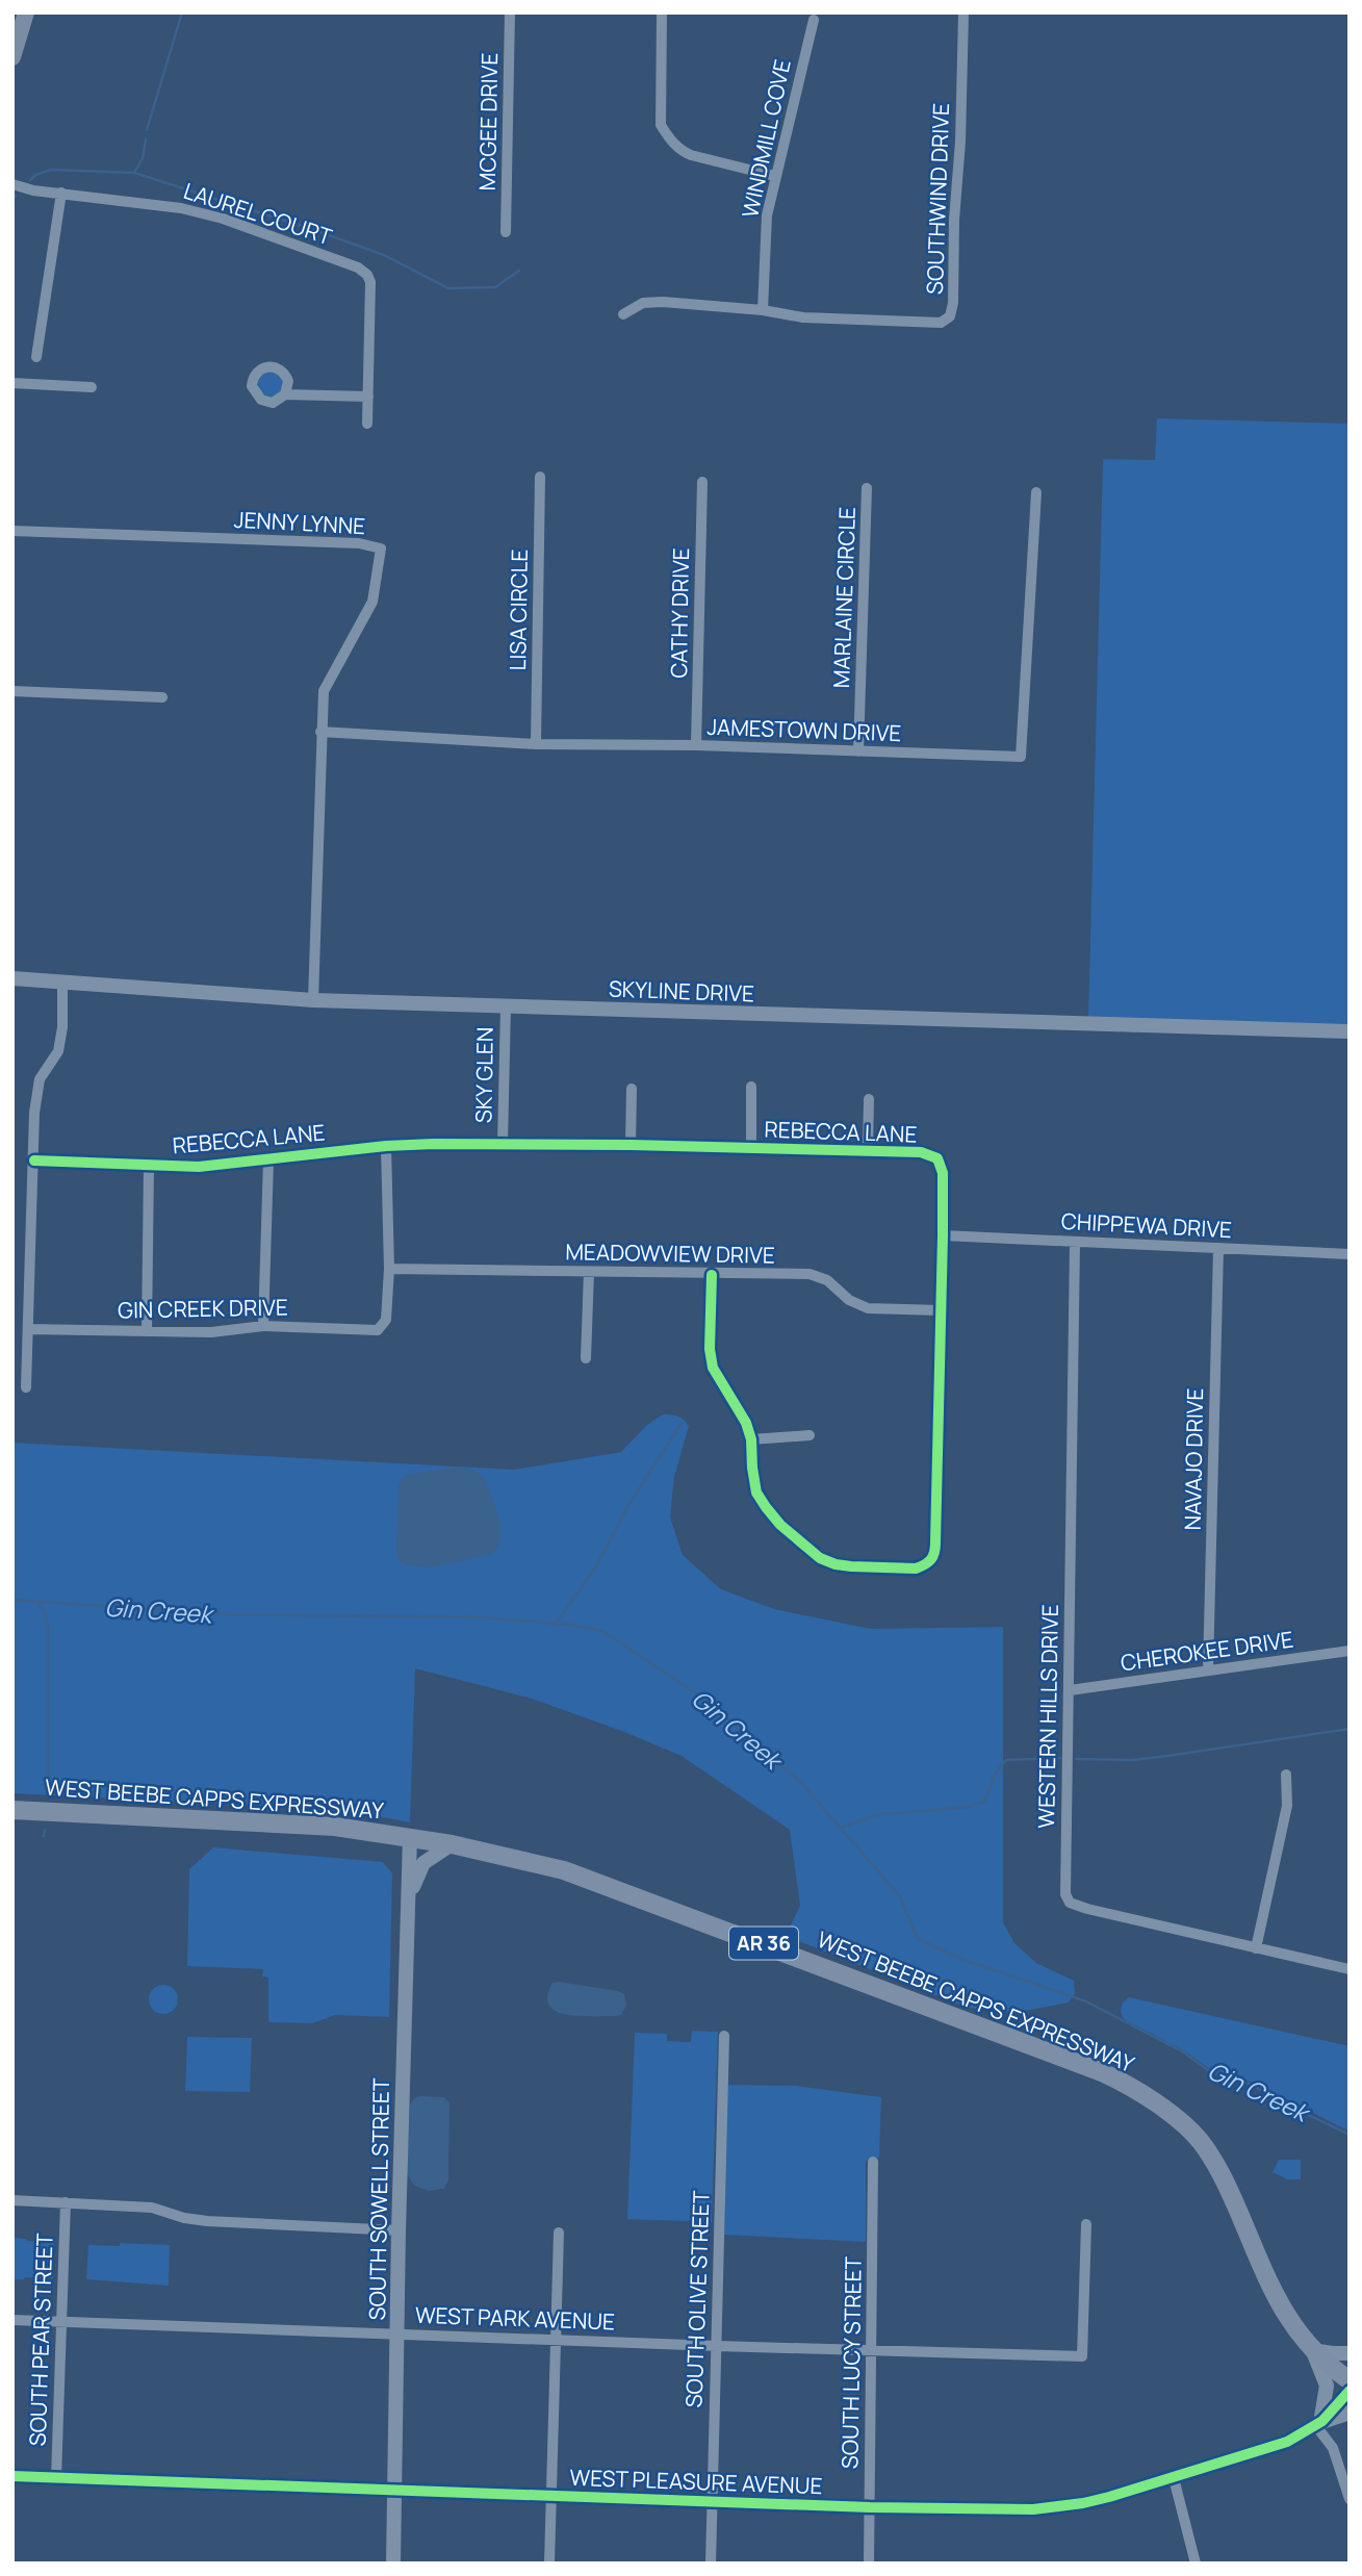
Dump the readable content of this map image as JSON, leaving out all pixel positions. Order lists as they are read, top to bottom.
{
  "streets": {
    "main road": ["WEST BEEBE CAPPS EXPRESSWAY", "AR 36"],
    "street": [
      "MCGEE DRIVE",
      "WINDMILL COVE",
      "SOUTHWIND DRIVE",
      "LAUREL COURT",
      "JENNY LYNNE",
      "MARLAINE CIRCLE",
      "LISA CIRCLE",
      "CATHY DRIVE",
      "JAMESTOWN DRIVE",
      "SKYLINE DRIVE",
      "SKY GLEN",
      "REBECCA LANE",
      "CHIPPEWA DRIVE",
      "MEADOWVIEW DRIVE",
      "GIN CREEK DRIVE",
      "NAVAJO DRIVE",
      "CHEROKEE DRIVE",
      "WESTERN HILLS DRIVE",
      "SOUTH SOWELL STREET",
      "SOUTH OLIVE STREET",
      "WEST PARK AVENUE",
      "SOUTH PEAR STREET",
      "SOUTH LUCY STREET",
      "WEST PLEASURE AVENUE"
    ]
  },
  "crossings": [
    ["WINDMILL COVE", "SOUTHWIND DRIVE"],
    ["JENNY LYNNE", "JAMESTOWN DRIVE"],
    ["JENNY LYNNE", "SKYLINE DRIVE"],
    ["MARLAINE CIRCLE", "JAMESTOWN DRIVE"],
    ["LISA CIRCLE", "JAMESTOWN DRIVE"],
    ["CATHY DRIVE", "JAMESTOWN DRIVE"],
    ["SKYLINE DRIVE", "SKY GLEN"],
    ["SKY GLEN", "REBECCA LANE"],
    ["REBECCA LANE", "CHIPPEWA DRIVE"],
    ["REBECCA LANE", "MEADOWVIEW DRIVE"],
    ["CHIPPEWA DRIVE", "NAVAJO DRIVE"],
    ["CHIPPEWA DRIVE", "WESTERN HILLS DRIVE"],
    ["MEADOWVIEW DRIVE", "GIN CREEK DRIVE"],
    ["NAVAJO DRIVE", "CHEROKEE DRIVE"],
    ["CHEROKEE DRIVE", "WESTERN HILLS DRIVE"],
    ["WEST BEEBE CAPPS EXPRESSWAY", "SOUTH SOWELL STREET"],
    ["SOUTH SOWELL STREET", "WEST PARK AVENUE"],
    ["SOUTH SOWELL STREET", "WEST PLEASURE AVENUE"],
    ["SOUTH OLIVE STREET", "WEST PARK AVENUE"],
    ["SOUTH OLIVE STREET", "WEST PLEASURE AVENUE"],
    ["WEST PARK AVENUE", "SOUTH PEAR STREET"],
    ["WEST PARK AVENUE", "SOUTH LUCY STREET"],
    ["SOUTH PEAR STREET", "WEST PLEASURE AVENUE"],
    ["SOUTH LUCY STREET", "WEST PLEASURE AVENUE"]
  ],
  "water": ["Gin Creek"]
}
